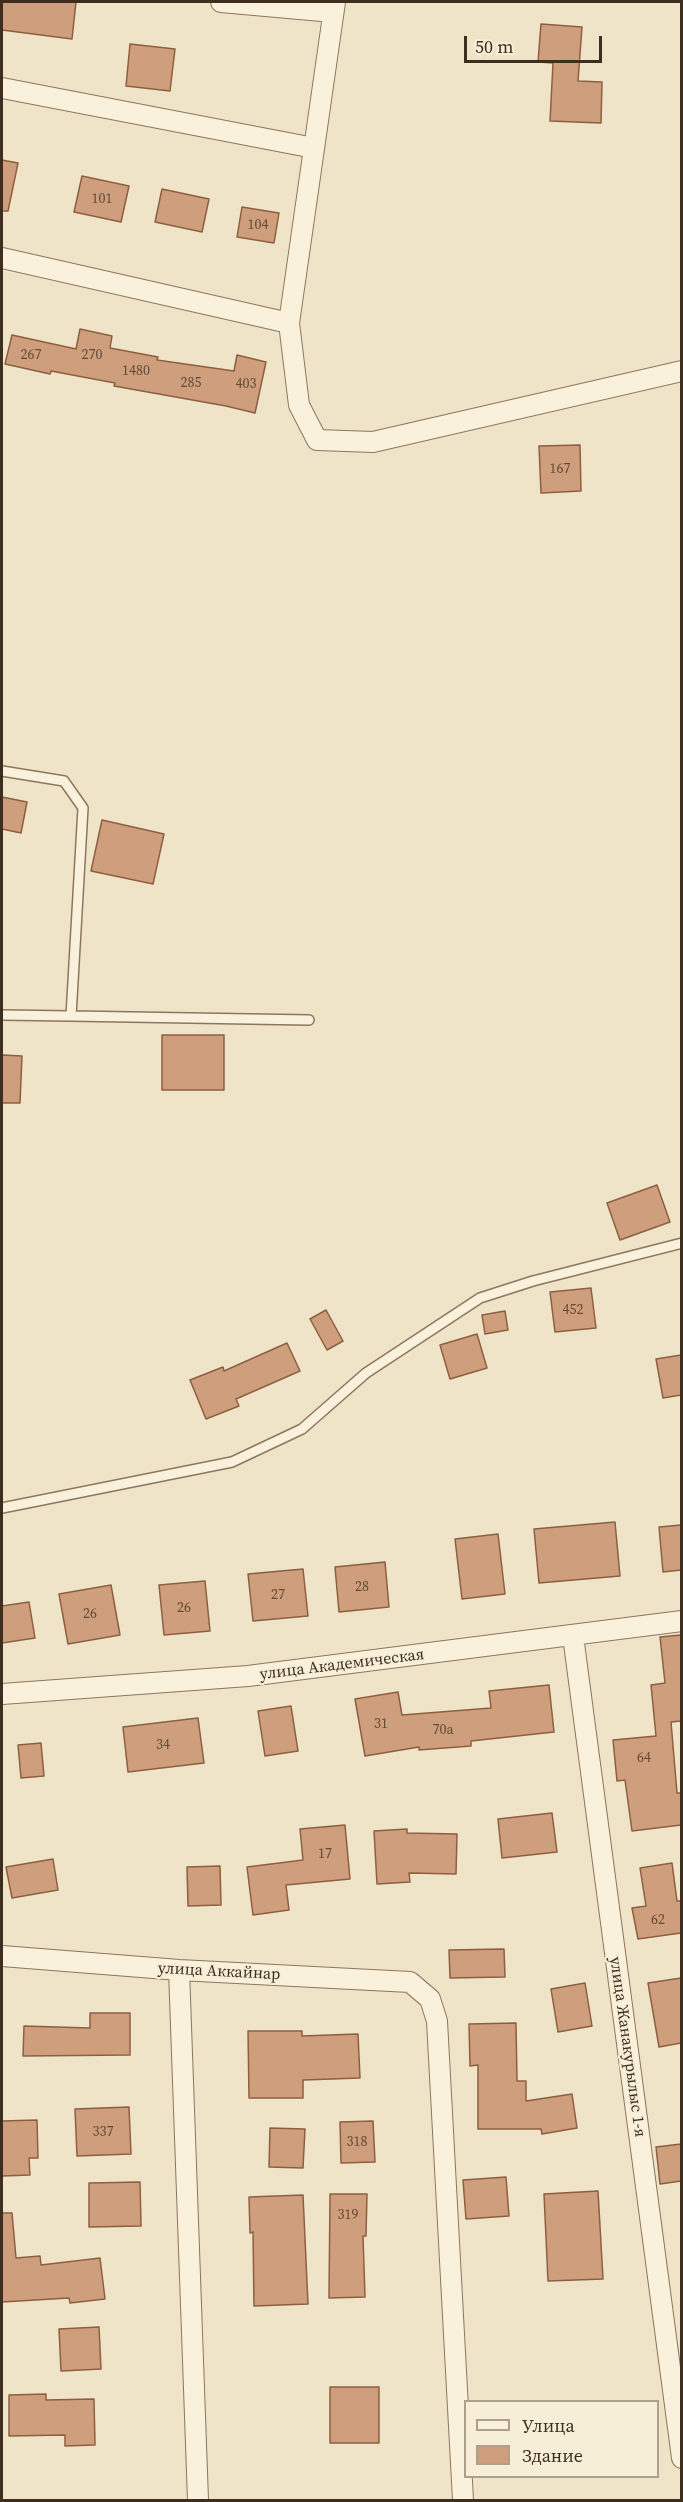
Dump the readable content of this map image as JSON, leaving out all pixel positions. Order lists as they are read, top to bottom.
{
  "streets": {
    "street": ["улица Академическая", "улица Аккайнар", "улица Жанакурылыс 1-я"]
  },
  "crossings": [
    ["улица Академическая", "улица Жанакурылыс 1-я"]
  ],
  "house_numbers": [
    "101",
    "104",
    "267",
    "270",
    "1480",
    "285",
    "403",
    "167",
    "452",
    "28",
    "27",
    "26",
    "26",
    "31",
    "70а",
    "34",
    "64",
    "17",
    "62",
    "337",
    "318",
    "319"
  ],
  "legend": ["Улица", "Здание"],
  "scale_bar": "50 m"
}
